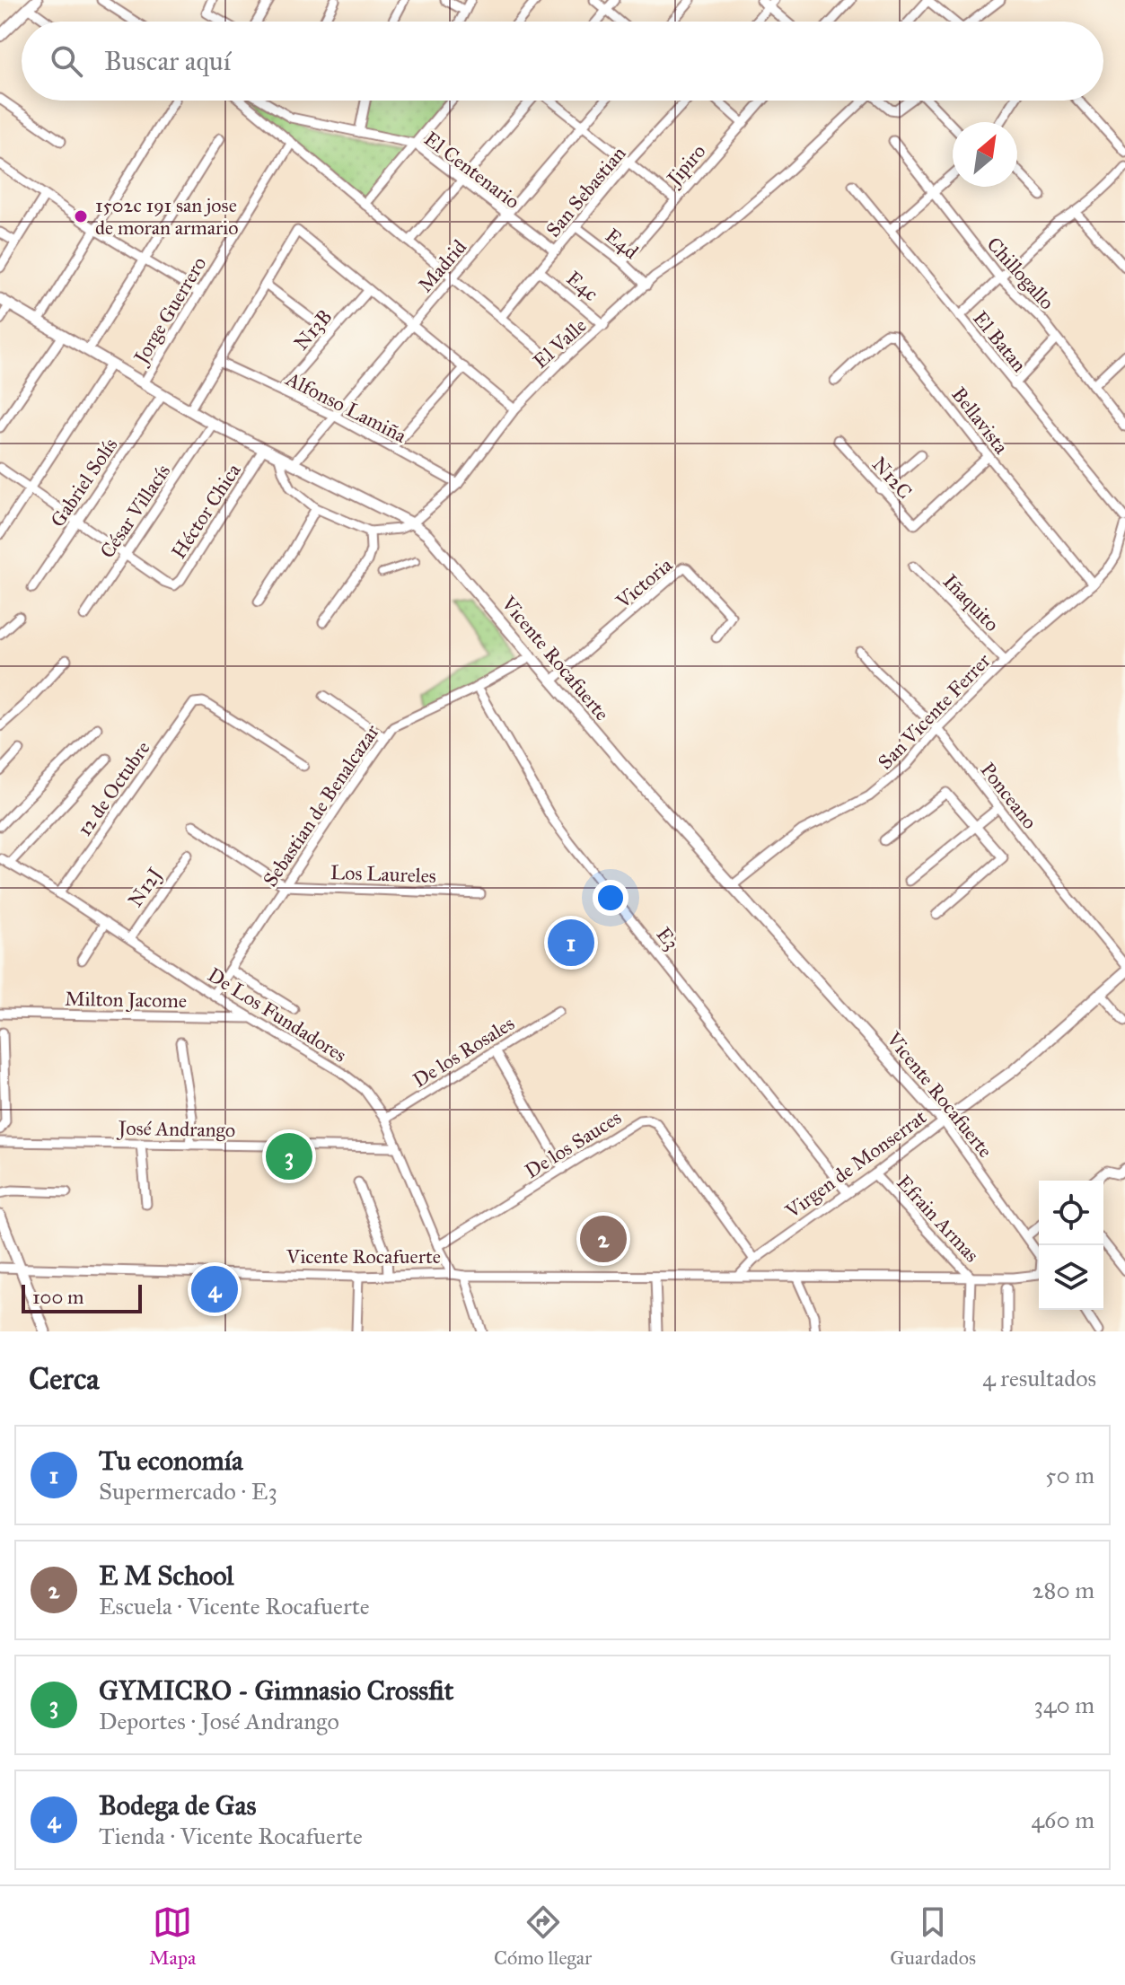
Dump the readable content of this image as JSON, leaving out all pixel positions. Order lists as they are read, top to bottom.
{
  "streets": {
    "street": [
      "Jipiro",
      "El Centenario",
      "San Sebastian",
      "E4d",
      "Madrid",
      "Chillogallo",
      "E4c",
      "Jorge Guerrero",
      "N13B",
      "El Batan",
      "El Valle",
      "Alfonso Lamiña",
      "Bellavista",
      "N12C",
      "Gabriel Solís",
      "César Villacís",
      "Héctor Chica",
      "Victoria",
      "Iñaquito",
      "Vicente Rocafuerte",
      "San Vicente Ferrer",
      "12 de Octubre",
      "Ponceano",
      "Sebastian de Benalcazar",
      "Los Laureles",
      "N12J",
      "E3",
      "Milton Jacome",
      "De Los Fundadores",
      "De los Rosales",
      "José Andrango",
      "De los Sauces",
      "Virgen de Monserrat",
      "Efrain Armas"
    ]
  },
  "crossings": [
    ["Jipiro", "E4d"],
    ["El Centenario", "San Sebastian"],
    ["El Centenario", "Madrid"],
    ["San Sebastian", "E4d"],
    ["San Sebastian", "E4c"],
    ["E4d", "El Valle"],
    ["Madrid", "Alfonso Lamiña"],
    ["Madrid", "Vicente Rocafuerte"],
    ["E4c", "El Valle"],
    ["Jorge Guerrero", "Vicente Rocafuerte"],
    ["N13B", "Alfonso Lamiña"],
    ["El Valle", "Alfonso Lamiña"],
    ["El Valle", "Vicente Rocafuerte"],
    ["Bellavista", "N12C"],
    ["Bellavista", "San Vicente Ferrer"],
    ["Gabriel Solís", "Vicente Rocafuerte"],
    ["César Villacís", "Héctor Chica"],
    ["César Villacís", "Vicente Rocafuerte"],
    ["Héctor Chica", "Vicente Rocafuerte"],
    ["Victoria", "Vicente Rocafuerte"],
    ["Iñaquito", "San Vicente Ferrer"],
    ["Vicente Rocafuerte", "San Vicente Ferrer"],
    ["Vicente Rocafuerte", "Sebastian de Benalcazar"],
    ["Vicente Rocafuerte", "De Los Fundadores"],
    ["Vicente Rocafuerte", "Virgen de Monserrat"],
    ["Vicente Rocafuerte", "Efrain Armas"],
    ["San Vicente Ferrer", "Ponceano"],
    ["12 de Octubre", "De Los Fundadores"],
    ["Sebastian de Benalcazar", "Los Laureles"],
    ["Sebastian de Benalcazar", "Milton Jacome"],
    ["Sebastian de Benalcazar", "De Los Fundadores"],
    ["N12J", "De Los Fundadores"],
    ["E3", "Virgen de Monserrat"],
    ["Milton Jacome", "De Los Fundadores"],
    ["De Los Fundadores", "De los Rosales"],
    ["De Los Fundadores", "José Andrango"],
    ["De Los Fundadores", "De los Sauces"],
    ["De los Sauces", "Virgen de Monserrat"],
    ["Virgen de Monserrat", "Efrain Armas"]
  ],
  "places": ["1502c 191 san jose de moran armario"],
  "scale_bar": "100 m",
  "north": "top right",
  "page": {
    "search": "Buscar aquí",
    "pins": [
      "1",
      "3",
      "2",
      "4"
    ],
    "scale": "100 m",
    "heading": ["Cerca", "4 resultados"],
    "list": [
      {
        "mark": "1",
        "name": "Tu economía",
        "note": "Supermercado · E3",
        "value": "50 m"
      },
      {
        "mark": "2",
        "name": "E M School",
        "note": "Escuela · Vicente Rocafuerte",
        "value": "280 m"
      },
      {
        "mark": "3",
        "name": "GYMICRO - Gimnasio Crossfit",
        "note": "Deportes · José Andrango",
        "value": "340 m"
      },
      {
        "mark": "4",
        "name": "Bodega de Gas",
        "note": "Tienda · Vicente Rocafuerte",
        "value": "460 m"
      }
    ],
    "nav": ["Mapa", "Cómo llegar", "Guardados"]
  }
}
